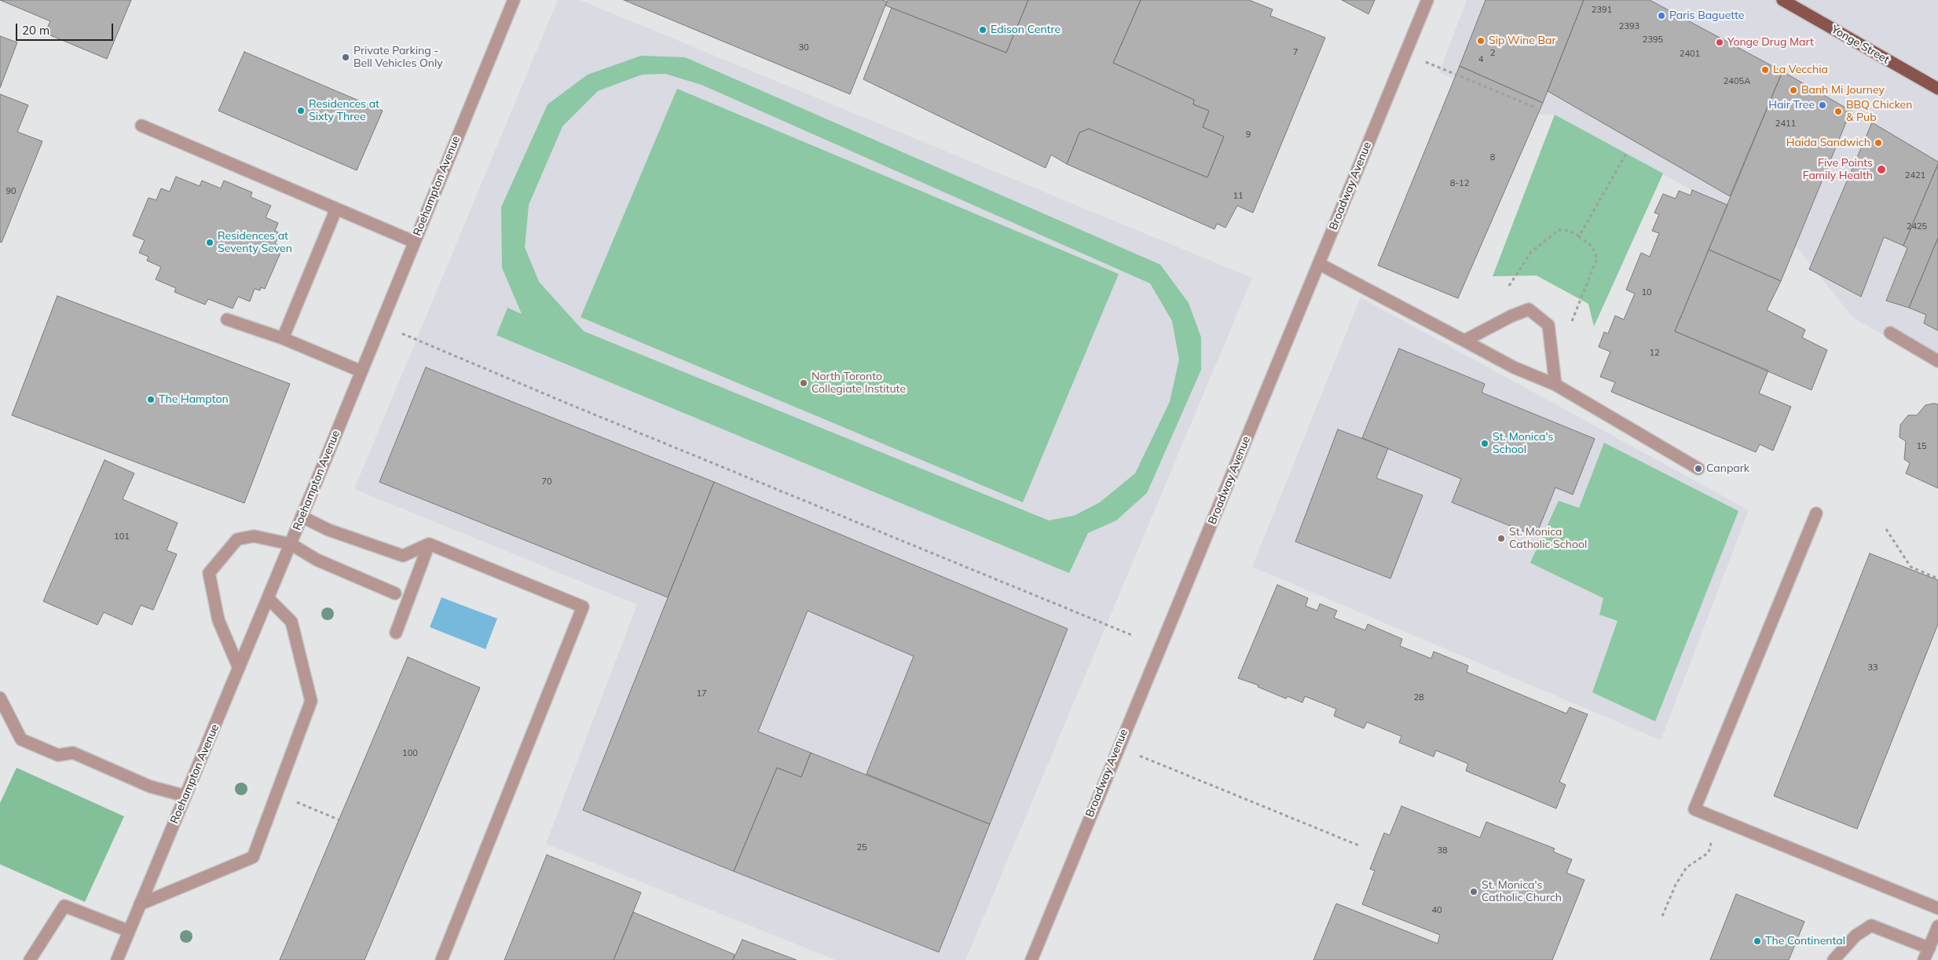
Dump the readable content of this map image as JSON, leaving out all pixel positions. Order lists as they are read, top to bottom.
{
  "streets": {
    "main road": ["Yonge Street"],
    "street": ["Roehampton Avenue", "Broadway Avenue"]
  },
  "places": [
    "Paris Baguette",
    "Edison Centre",
    "Sip Wine Bar",
    "Yonge Drug Mart",
    "Private Parking - Bell Vehicles Only",
    "La Vecchia",
    "Banh Mi Journey",
    "Hair Tree",
    "Residences at Sixty Three",
    "BBQ Chicken & Pub",
    "Haida Sandwich",
    "Five Points Family Health",
    "Residences at Seventy Seven",
    "North Toronto Collegiate Institute",
    "The Hampton",
    "St. Monica's School",
    "Canpark",
    "St. Monica Catholic School",
    "St. Monica's Catholic Church",
    "The Continental"
  ],
  "house_numbers": [
    "2391",
    "2393",
    "2395",
    "30",
    "7",
    "2",
    "2401",
    "4",
    "2405A",
    "2411",
    "9",
    "8",
    "2421",
    "8-12",
    "90",
    "11",
    "2425",
    "10",
    "12",
    "15",
    "70",
    "101",
    "33",
    "17",
    "28",
    "100",
    "25",
    "38",
    "40"
  ],
  "scale_bar": "20 m"
}
